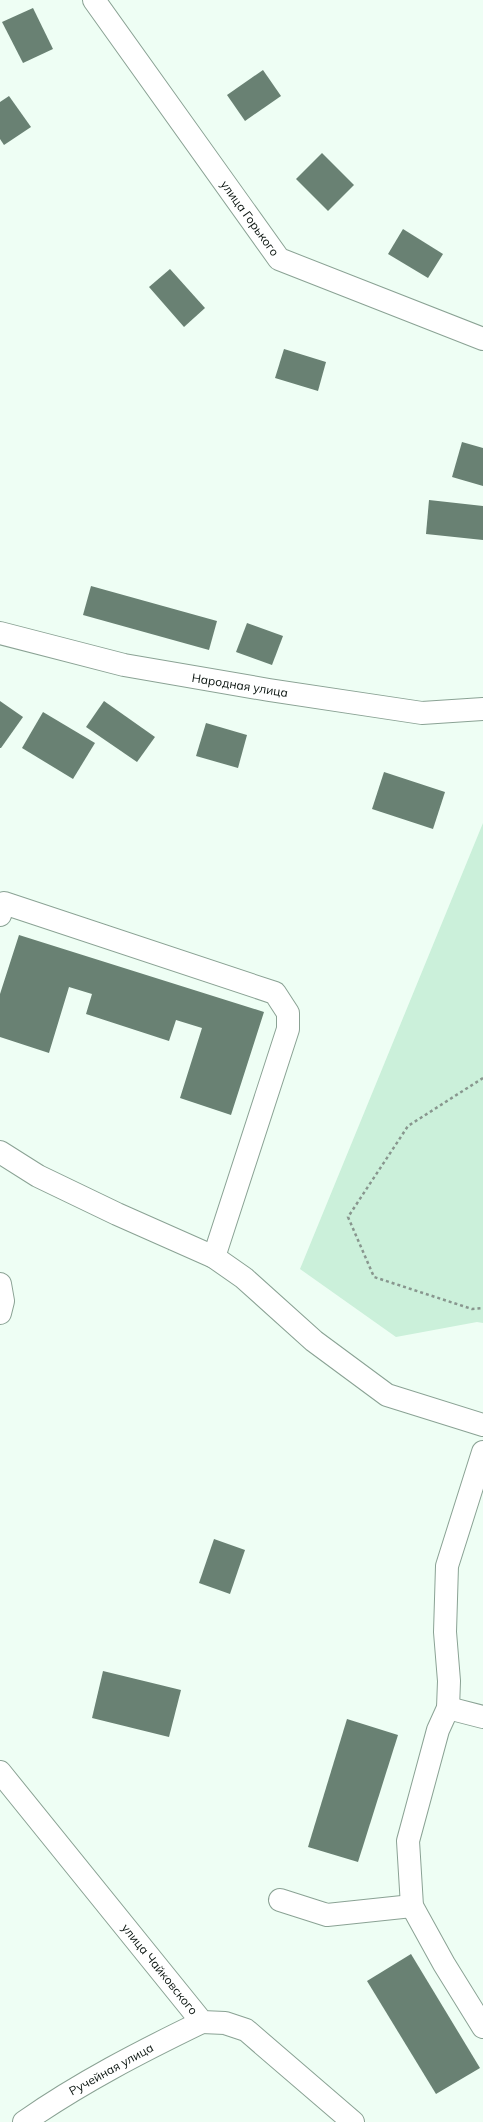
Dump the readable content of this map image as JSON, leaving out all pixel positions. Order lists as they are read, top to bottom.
{
  "streets": {
    "street": [
      "улица Горького",
      "Народная улица",
      "улица Чайковского",
      "Ручейная улица"
    ]
  },
  "crossings": [
    ["улица Чайковского", "Ручейная улица"]
  ]
}
